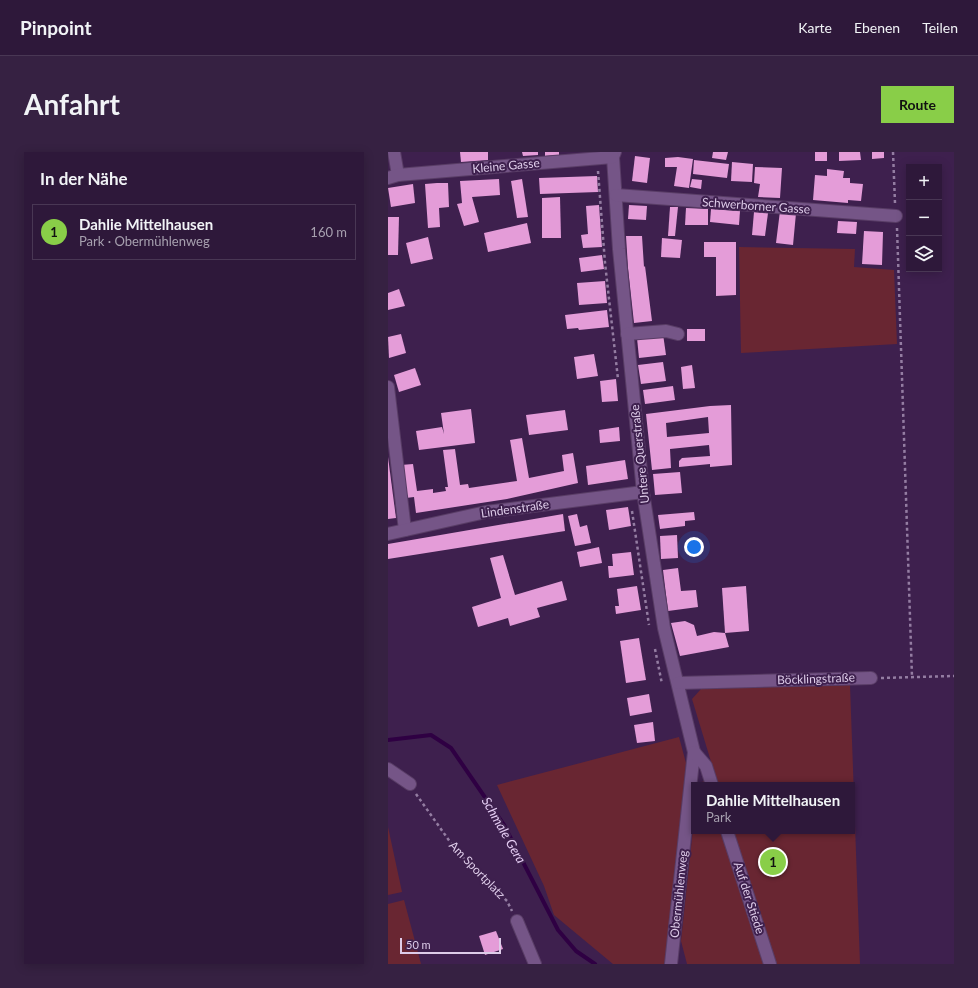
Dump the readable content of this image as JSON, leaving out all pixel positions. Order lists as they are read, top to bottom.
{
  "streets": {
    "street": [
      "Kleine Gasse",
      "Schwerborner Gasse",
      "Untere Querstraße",
      "Lindenstraße",
      "Böcklingstraße",
      "Obermühlenweg",
      "Auf der Stiede"
    ],
    "path": ["Am Sportplatz"]
  },
  "crossings": [
    ["Kleine Gasse", "Untere Querstraße"],
    ["Schwerborner Gasse", "Untere Querstraße"],
    ["Untere Querstraße", "Lindenstraße"],
    ["Untere Querstraße", "Böcklingstraße"],
    ["Untere Querstraße", "Obermühlenweg"]
  ],
  "water": ["Schmale Gera"],
  "scale_bar": "50 m",
  "page": {
    "header": "Pinpoint",
    "nav": ["Karte", "Ebenen", "Teilen"],
    "buttons": "Route",
    "title": "Anfahrt",
    "heading": "In der Nähe",
    "map_buttons": ["+", "−"],
    "list": [
      {
        "mark": "1",
        "name": "Dahlie Mittelhausen",
        "note": "Park · Obermühlenweg",
        "value": "160 m"
      }
    ],
    "popup": ["Dahlie Mittelhausen", "Park"],
    "pins": "1",
    "scale": "50 m"
  }
}
